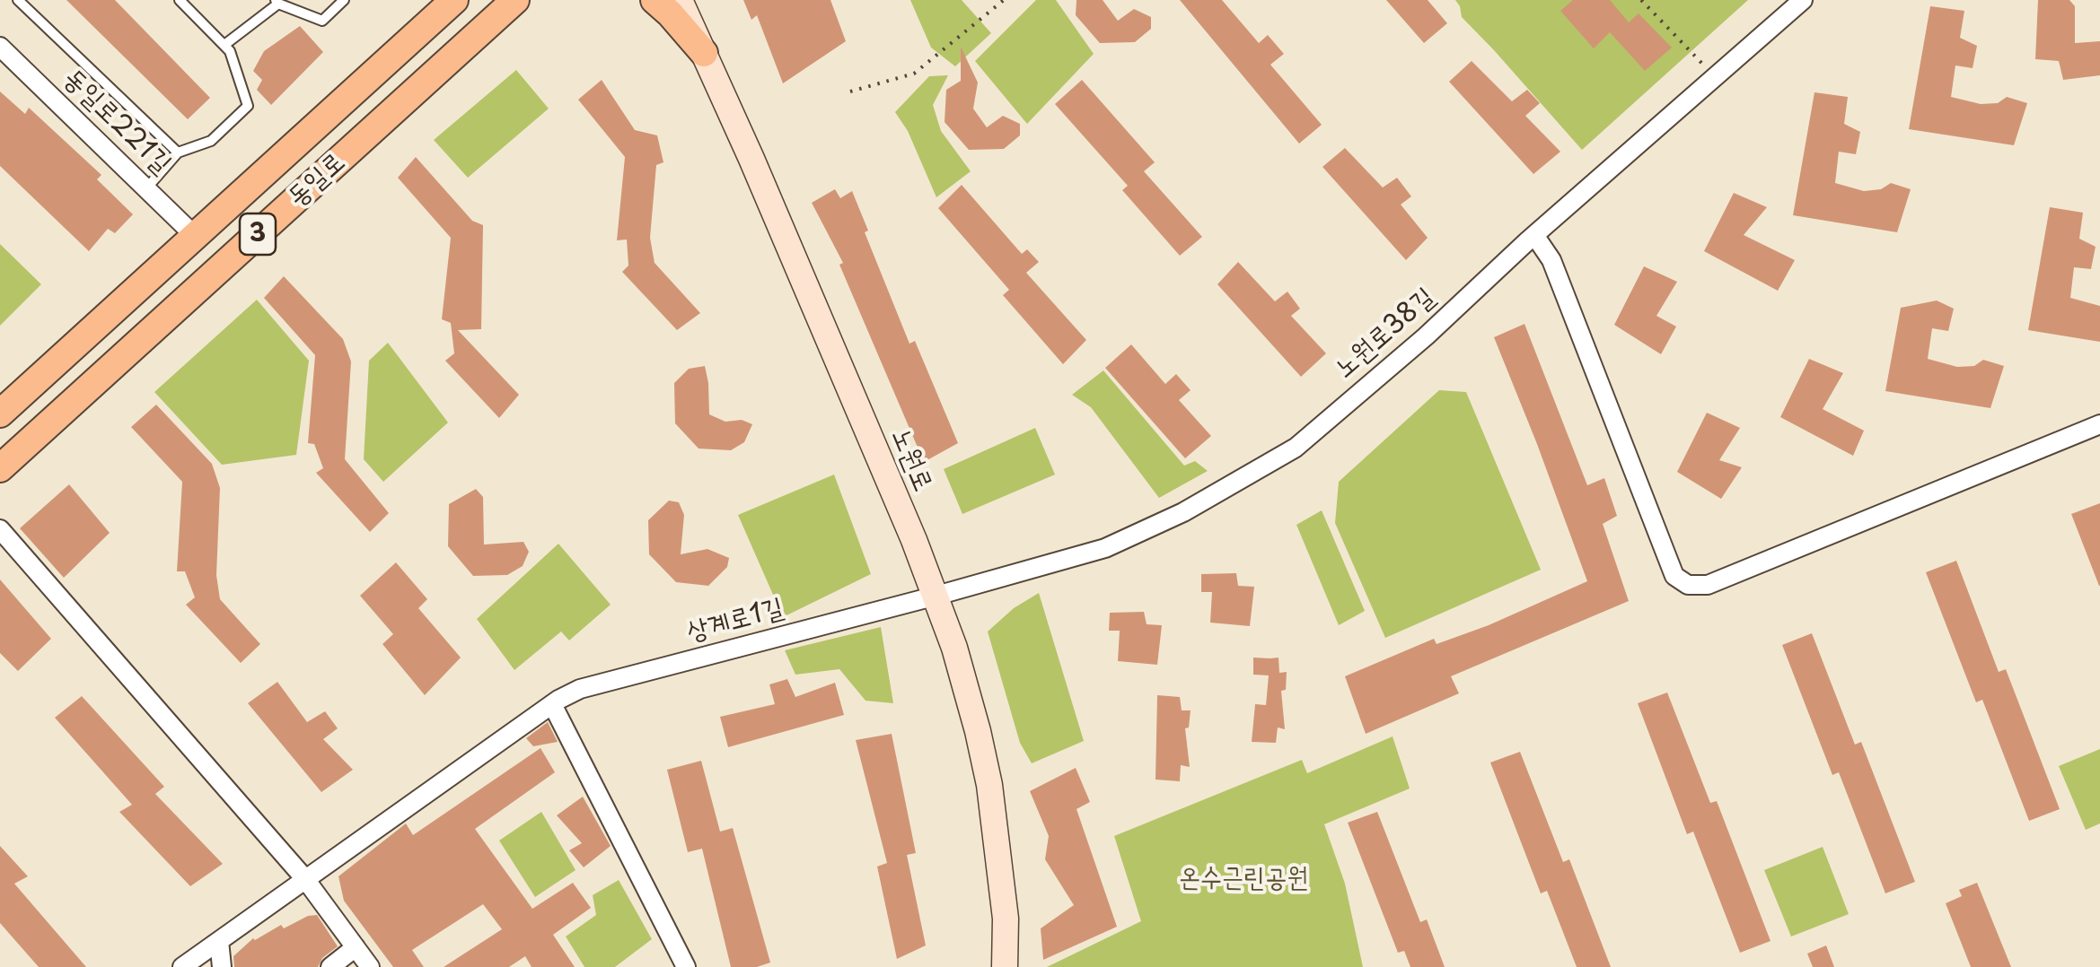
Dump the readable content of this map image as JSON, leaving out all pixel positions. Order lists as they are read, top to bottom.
{
  "streets": {
    "main road": ["동일로", "3", "노원로"],
    "street": ["동일로221길", "노원로38길", "상계로1길"]
  },
  "crossings": [
    ["동일로221길", "동일로"],
    ["노원로38길", "노원로"],
    ["노원로38길", "상계로1길"],
    ["노원로", "상계로1길"]
  ],
  "parks": ["온수근린공원"]
}
